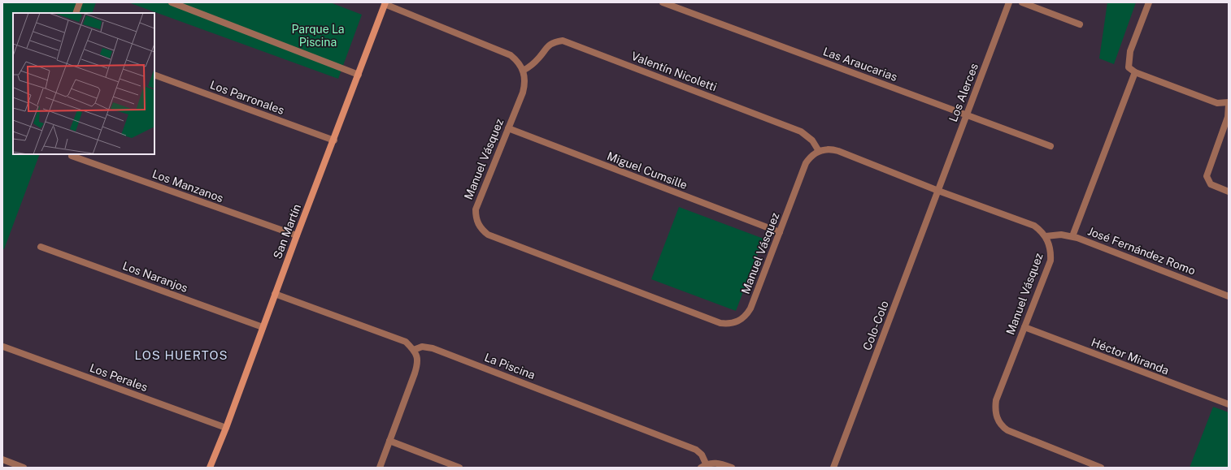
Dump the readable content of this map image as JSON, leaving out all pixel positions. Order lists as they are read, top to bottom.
{
  "streets": {
    "street": [
      "Las Araucarias",
      "Valentín Nicoletti",
      "Los Alerces",
      "Los Parronales",
      "Manuel Vásquez",
      "Miguel Cumsille",
      "Los Manzanos",
      "San Martín",
      "José Fernández Romo",
      "Los Naranjos",
      "Colo-Colo",
      "Héctor Miranda",
      "La Piscina",
      "Los Perales"
    ]
  },
  "crossings": [
    ["Las Araucarias", "Los Alerces"],
    ["Valentín Nicoletti", "Manuel Vásquez"],
    ["Los Alerces", "Manuel Vásquez"],
    ["Los Alerces", "Colo-Colo"],
    ["Los Parronales", "San Martín"],
    ["Manuel Vásquez", "Miguel Cumsille"],
    ["Manuel Vásquez", "José Fernández Romo"],
    ["Manuel Vásquez", "Colo-Colo"],
    ["Manuel Vásquez", "Héctor Miranda"],
    ["Los Manzanos", "San Martín"],
    ["San Martín", "Los Naranjos"],
    ["San Martín", "Los Perales"]
  ],
  "districts": ["LOS HUERTOS"],
  "parks": ["Parque La Piscina"]
}
